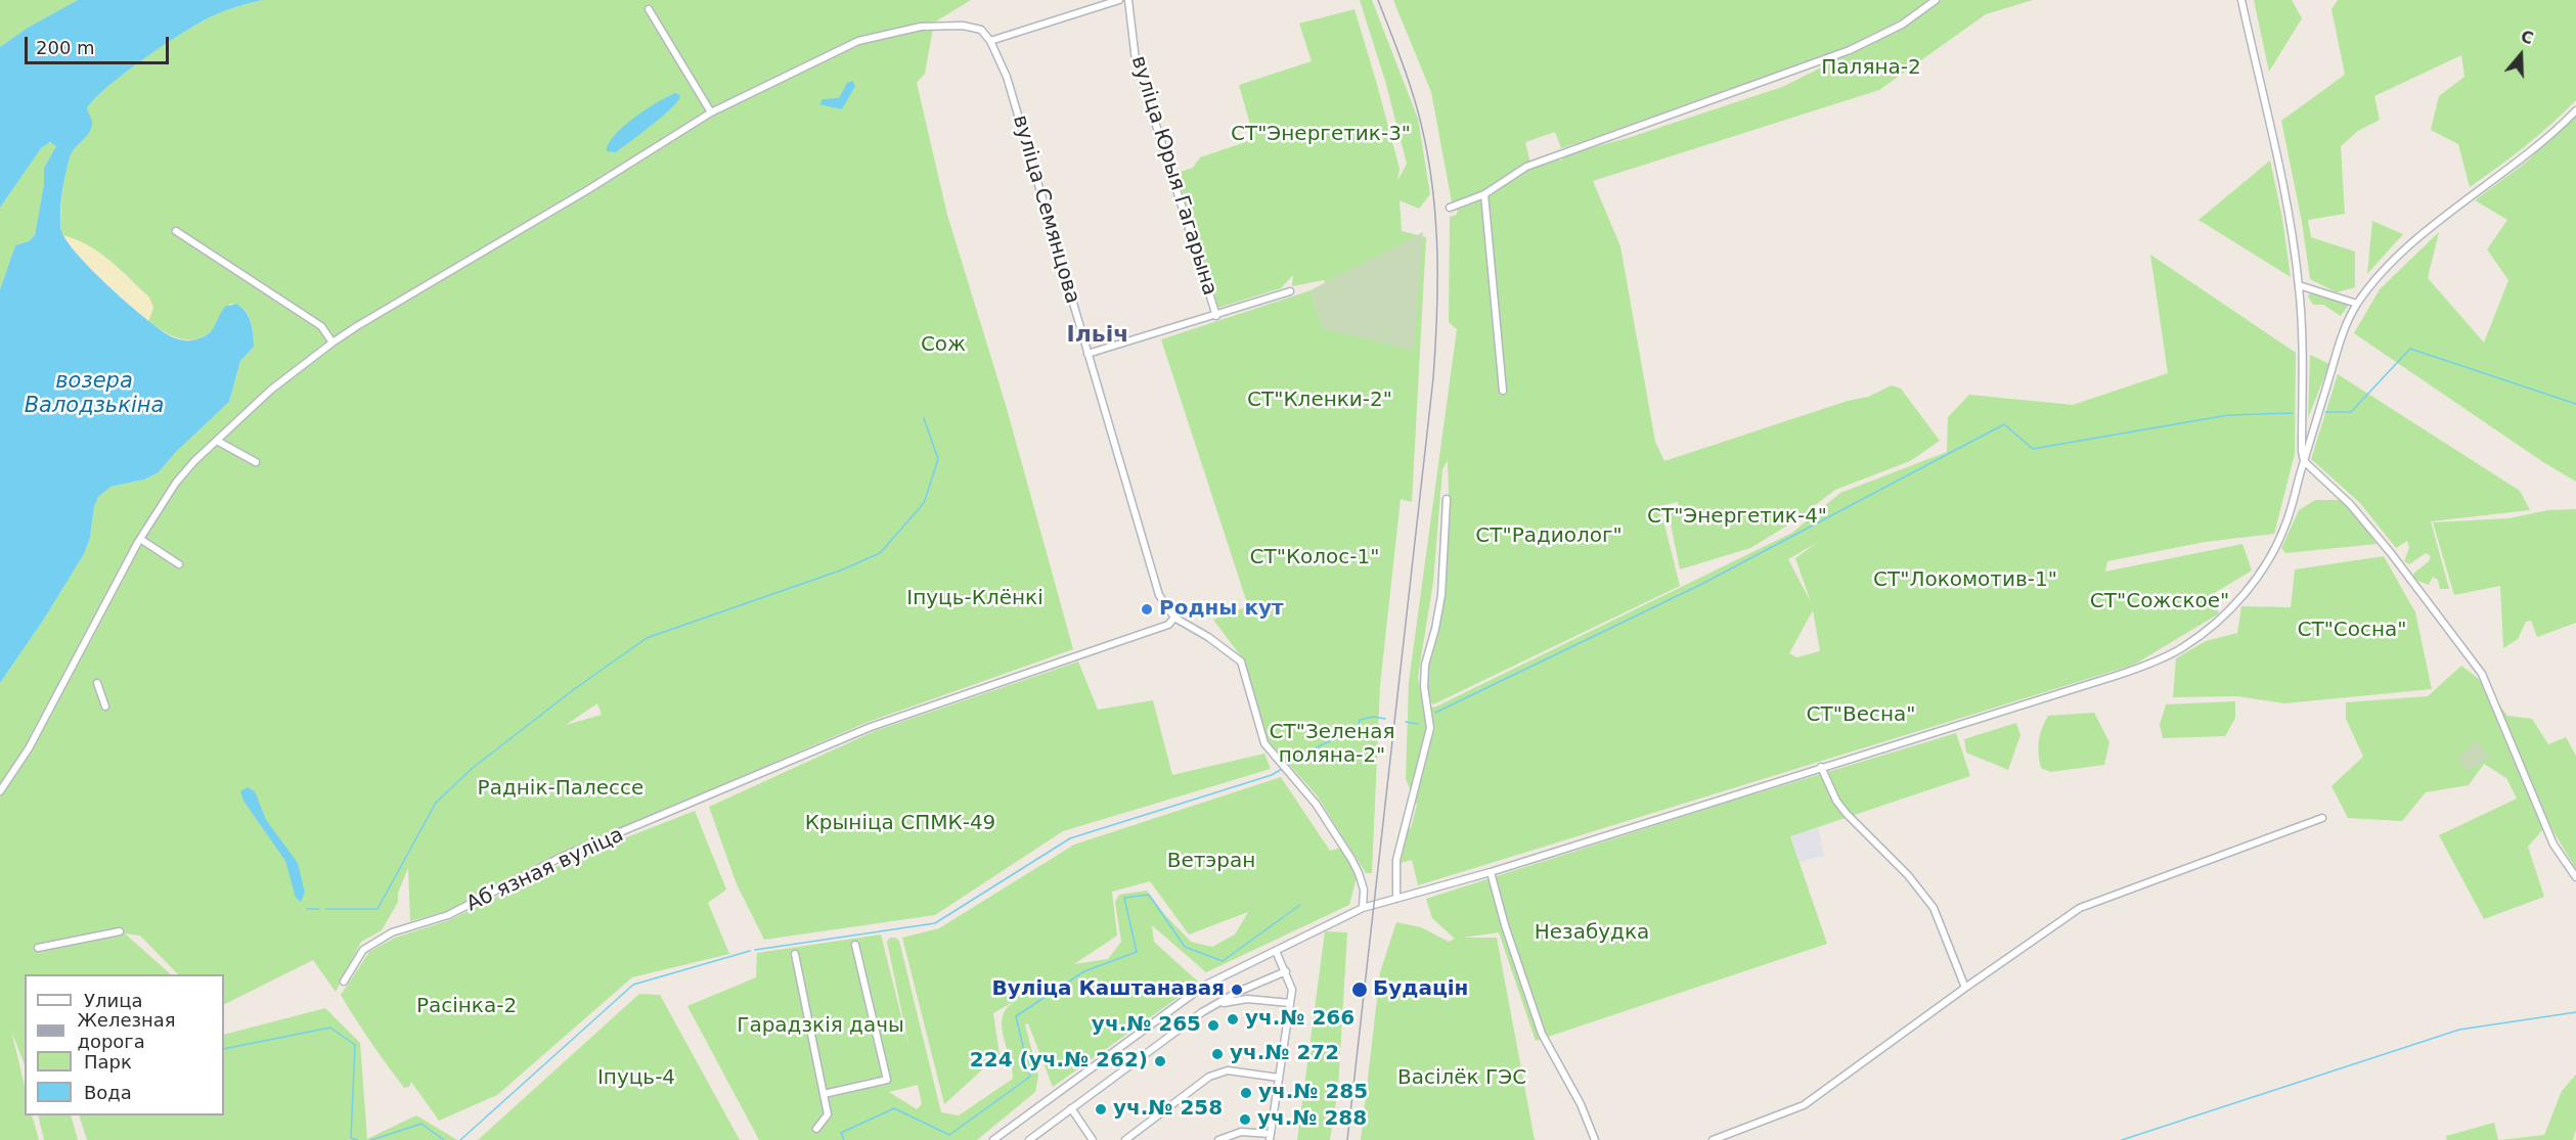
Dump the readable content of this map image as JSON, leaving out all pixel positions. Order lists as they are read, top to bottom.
{
  "streets": {
    "street": ["вуліца Юрыя Гагарына", "вуліца Семянцова", "Абʼязная вуліца"]
  },
  "crossings": [
    ["вуліца Семянцова", "Абʼязная вуліца"]
  ],
  "districts": ["Ільіч"],
  "water": ["возера Валодзькіна"],
  "parks": [
    "Паляна-2",
    "СТ\"Энергетик-3\"",
    "Сож",
    "СТ\"Кленки-2\"",
    "СТ\"Энергетик-4\"",
    "СТ\"Радиолог\"",
    "СТ\"Колос-1\"",
    "СТ\"Локомотив-1\"",
    "Іпуць-Клёнкі",
    "СТ\"Сожское\"",
    "СТ\"Сосна\"",
    "СТ\"Весна\"",
    "СТ\"Зеленая поляна-2\"",
    "Раднік-Палессе",
    "Крыніца СПМК-49",
    "Ветэран",
    "Незабудка",
    "Расінка-2",
    "Гарадзкія дачы",
    "Іпуць-4",
    "Васілёк ГЭС"
  ],
  "places": [
    "Родны кут",
    "Вуліца Каштанавая",
    "Будацін",
    "уч.№ 266",
    "уч.№ 265",
    "уч.№ 272",
    "224 (уч.№ 262)",
    "уч.№ 285",
    "уч.№ 258",
    "уч.№ 288"
  ],
  "legend": [
    "Улица",
    "Железная дорога",
    "Парк",
    "Вода"
  ],
  "scale_bar": "200 m",
  "north": "top"
}
